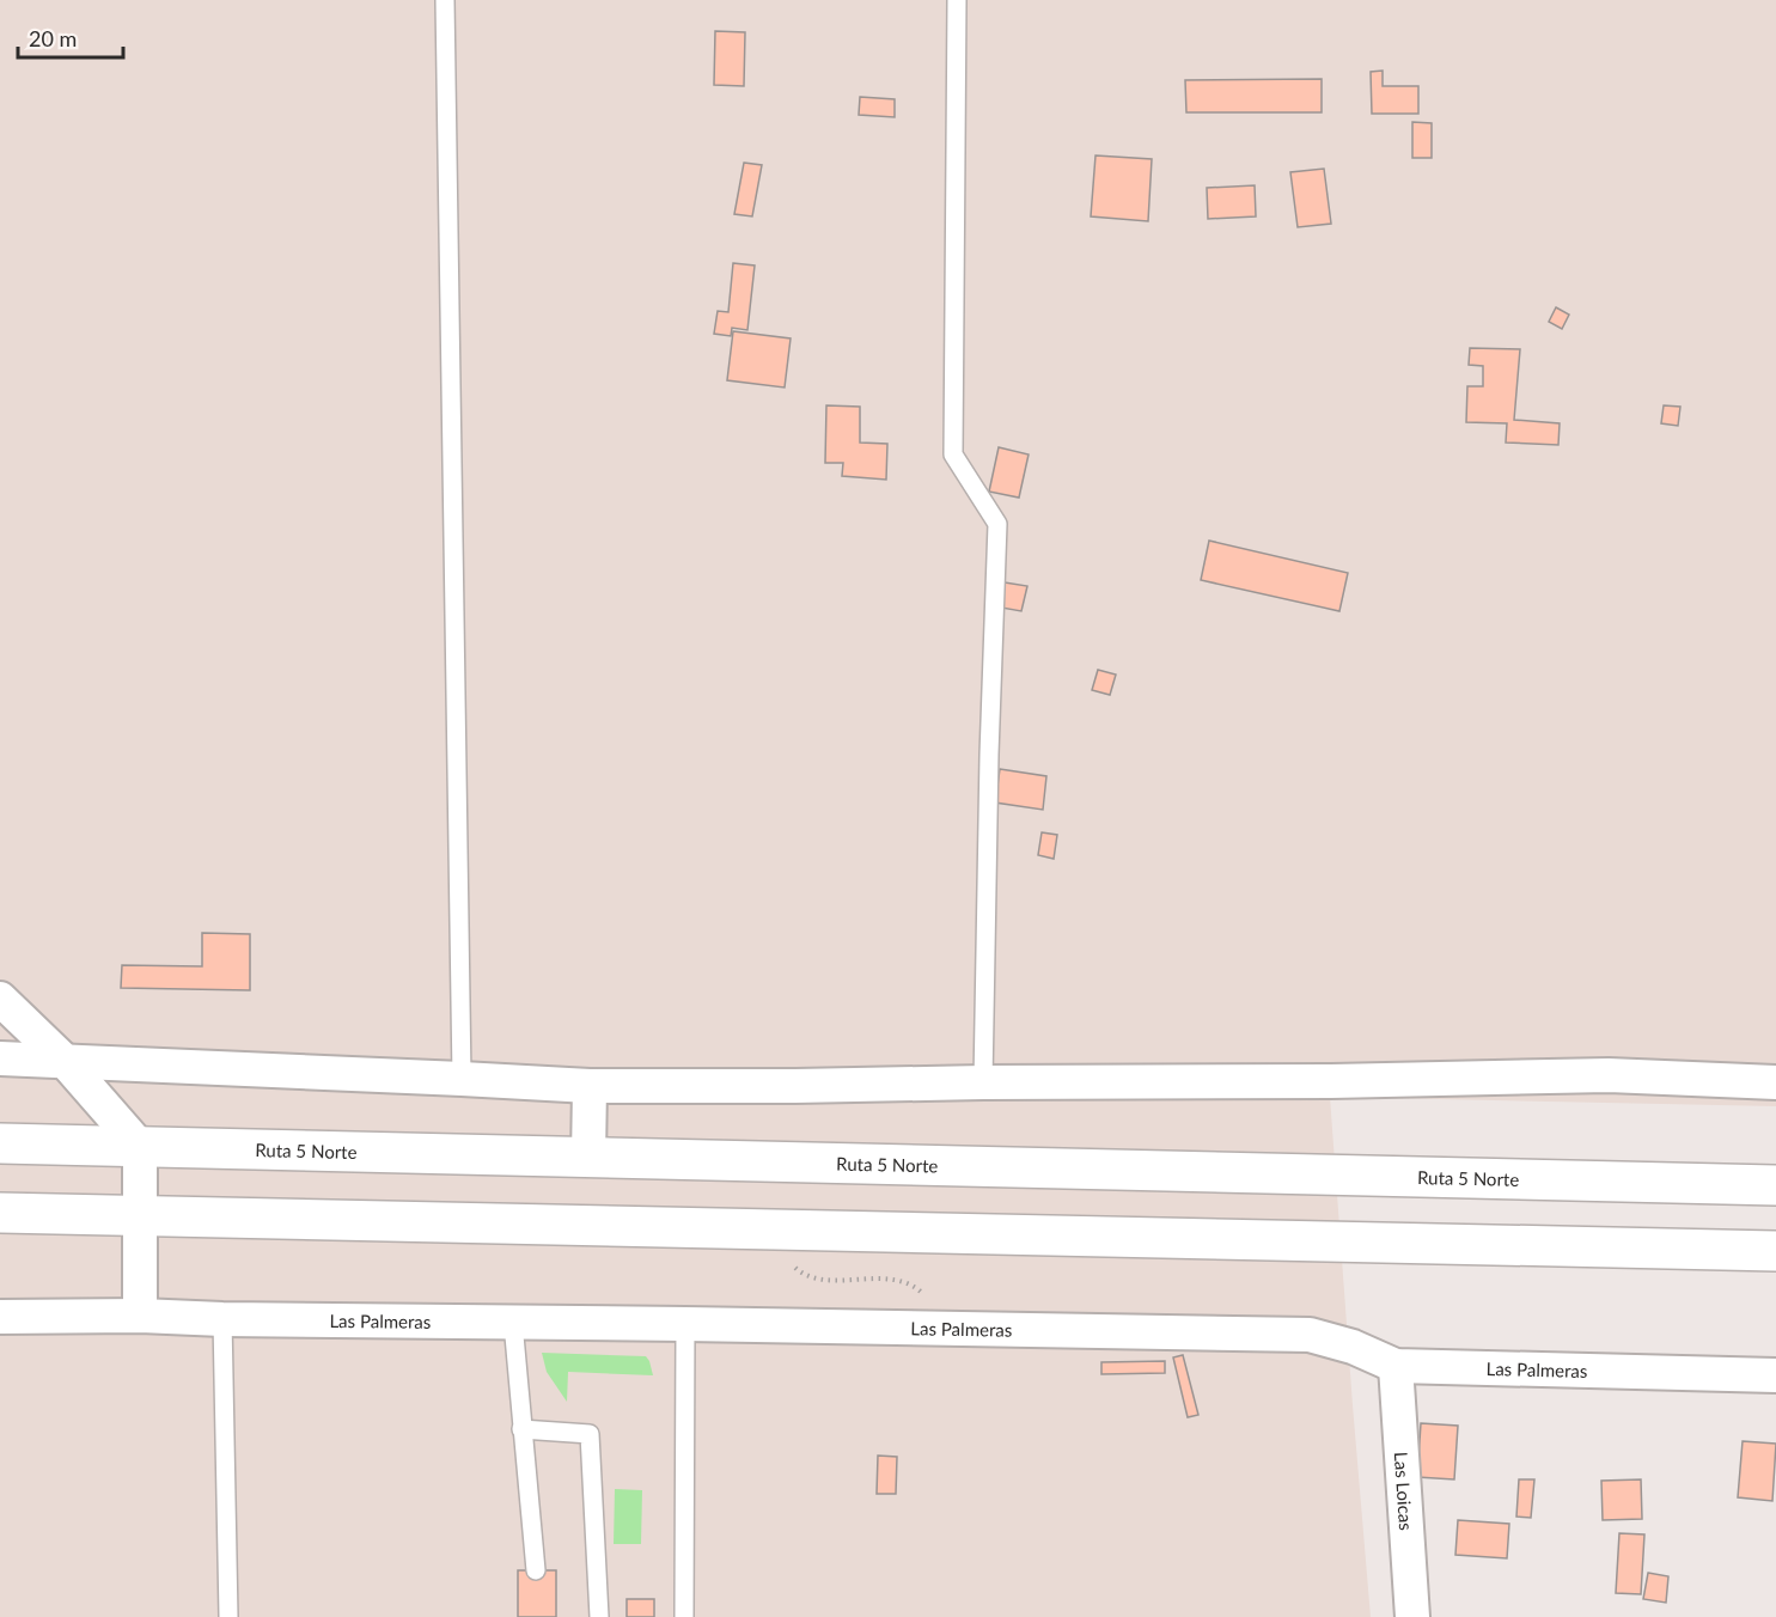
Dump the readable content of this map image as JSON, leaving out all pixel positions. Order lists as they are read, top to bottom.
{
  "streets": {
    "highway": ["Ruta 5 Norte"],
    "street": ["Las Palmeras", "Las Loicas"]
  },
  "crossings": [
    ["Las Palmeras", "Las Loicas"]
  ],
  "scale_bar": "20 m"
}
